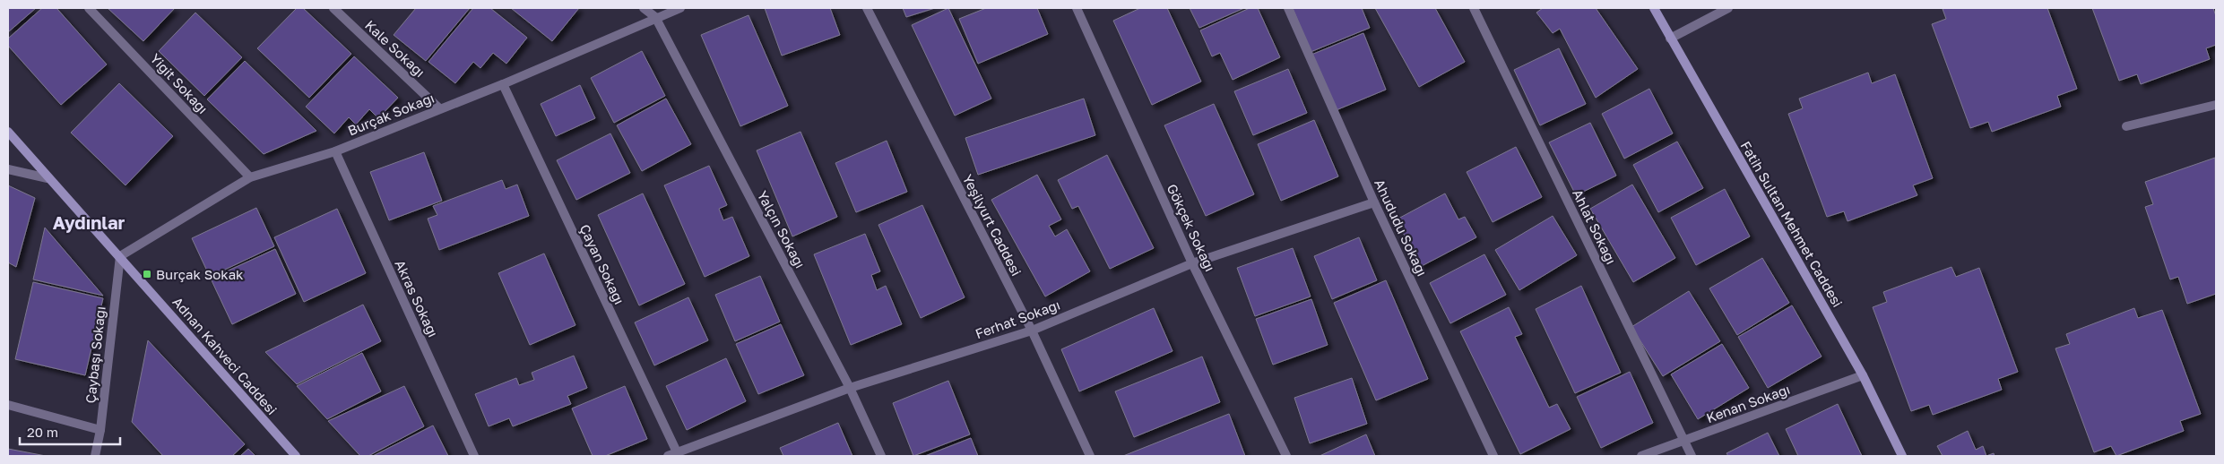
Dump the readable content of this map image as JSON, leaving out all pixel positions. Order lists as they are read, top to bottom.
{
  "streets": {
    "street": [
      "Kale Sokağı",
      "Yiğit Sokağı",
      "Burçak Sokağı",
      "Fatih Sultan Mehmet Caddesi",
      "Yeşilyurt Caddesi",
      "Ahlat Sokağı",
      "Gökçek Sokağı",
      "Ahududu Sokağı",
      "Yalçın Sokağı",
      "Çayan Sokağı",
      "Akras Sokağı",
      "Ferhat Sokağı",
      "Çaybaşı Sokağı",
      "Adnan Kahveci Caddesi",
      "Kenan Sokağı"
    ]
  },
  "crossings": [
    ["Kale Sokağı", "Burçak Sokağı"],
    ["Yiğit Sokağı", "Burçak Sokağı"],
    ["Burçak Sokağı", "Yalçın Sokağı"],
    ["Burçak Sokağı", "Çayan Sokağı"],
    ["Burçak Sokağı", "Akras Sokağı"],
    ["Burçak Sokağı", "Çaybaşı Sokağı"],
    ["Burçak Sokağı", "Adnan Kahveci Caddesi"],
    ["Fatih Sultan Mehmet Caddesi", "Kenan Sokağı"],
    ["Yeşilyurt Caddesi", "Ferhat Sokağı"],
    ["Ahlat Sokağı", "Kenan Sokağı"],
    ["Gökçek Sokağı", "Ferhat Sokağı"],
    ["Ahududu Sokağı", "Ferhat Sokağı"],
    ["Yalçın Sokağı", "Ferhat Sokağı"],
    ["Çayan Sokağı", "Ferhat Sokağı"],
    ["Çaybaşı Sokağı", "Adnan Kahveci Caddesi"]
  ],
  "districts": ["Aydınlar"],
  "places": {
    "transit": ["Burçak Sokak"]
  },
  "scale_bar": "20 m"
}
